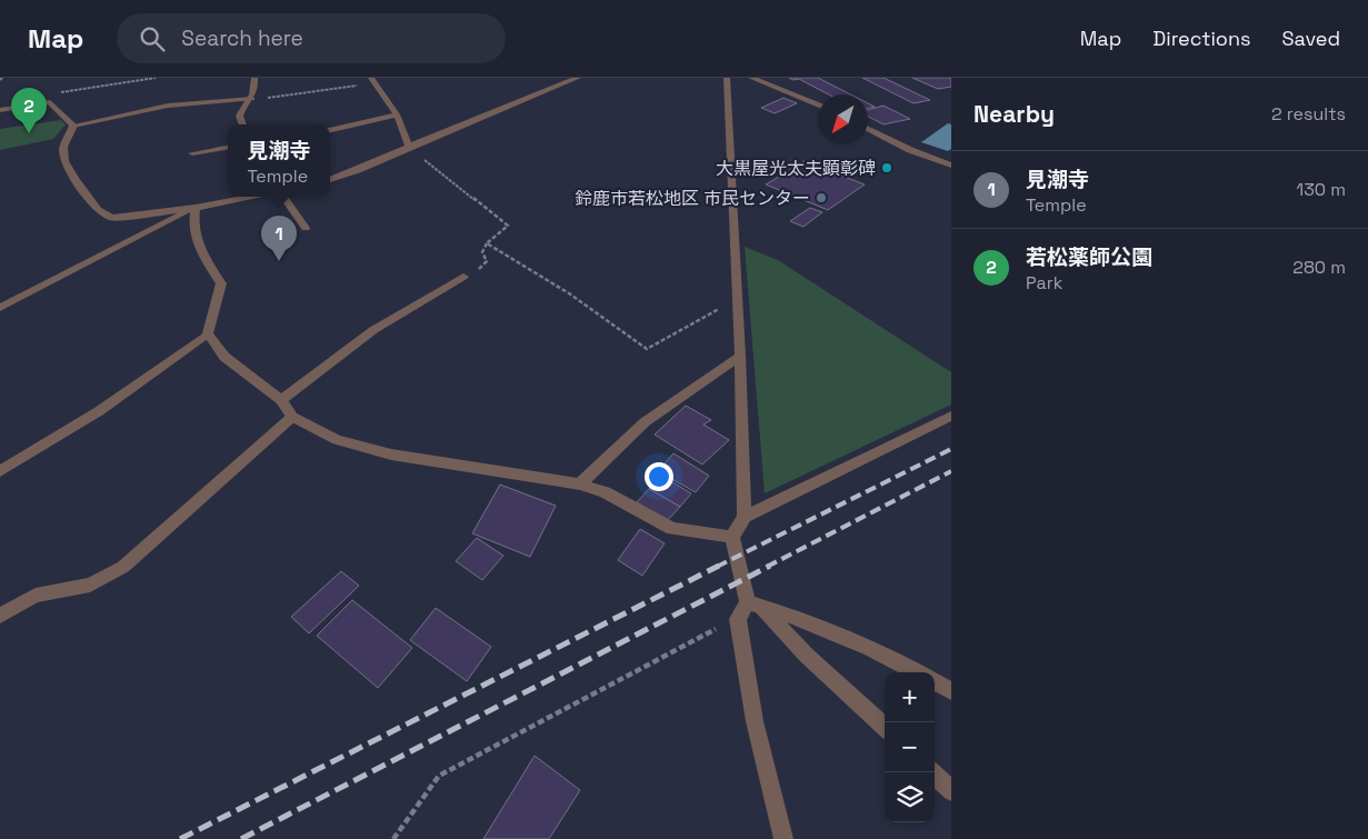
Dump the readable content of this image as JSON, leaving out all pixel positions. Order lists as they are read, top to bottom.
{
  "places": ["大黒屋光太夫顕彰碑", "鈴鹿市若松地区 市民センター"],
  "north": "bottom left",
  "page": {
    "header": "Map",
    "search": "Search here",
    "nav": ["Map", "Directions", "Saved"],
    "heading": ["Nearby", "2 results"],
    "pins": ["2", "1"],
    "popup": ["見潮寺", "Temple"],
    "list": [
      {
        "mark": "1",
        "name": "見潮寺",
        "note": "Temple",
        "value": "130 m"
      },
      {
        "mark": "2",
        "name": "若松薬師公園",
        "note": "Park",
        "value": "280 m"
      }
    ],
    "map_buttons": ["+", "−"]
  }
}
